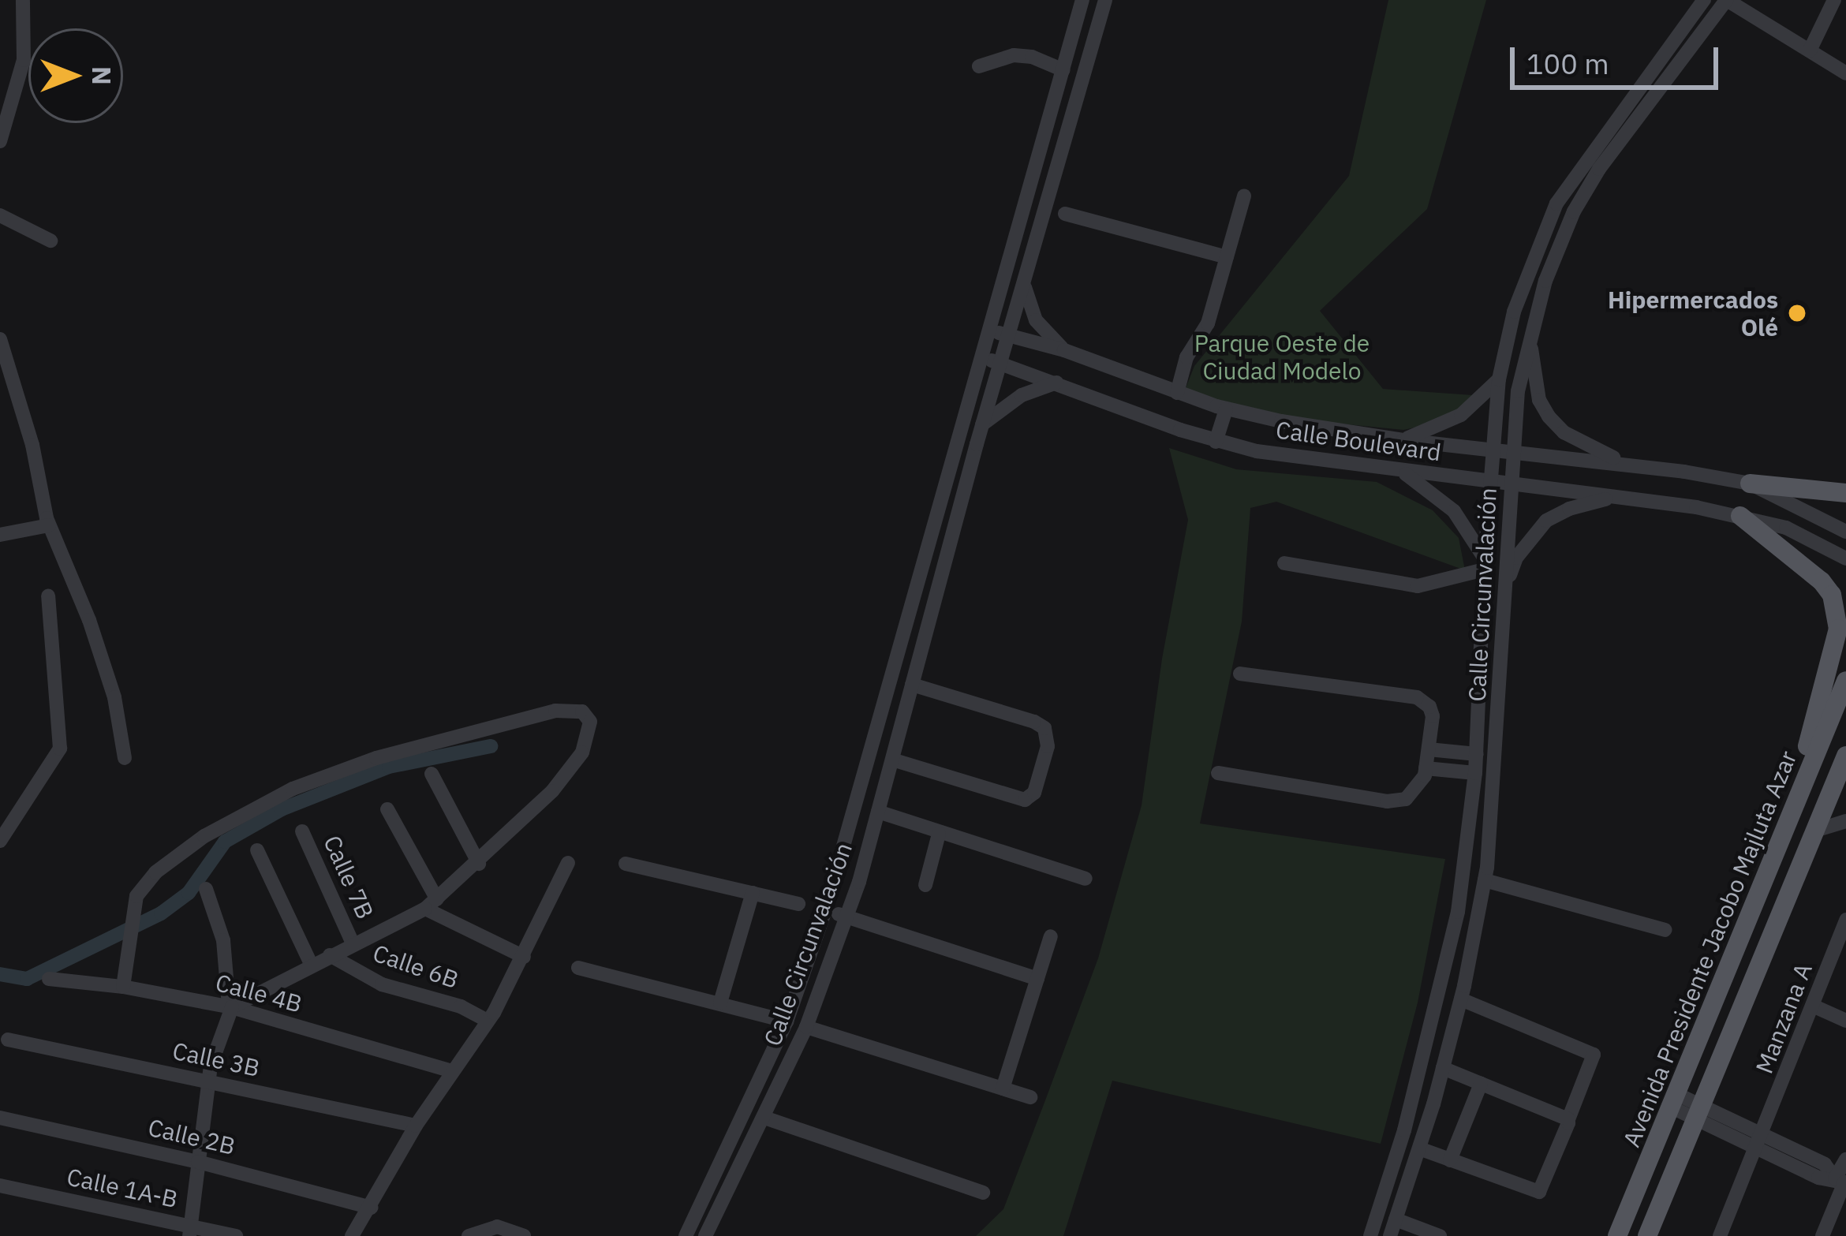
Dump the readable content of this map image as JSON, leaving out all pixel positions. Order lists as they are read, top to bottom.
{
  "streets": {
    "main road": ["Avenida Presidente Jacobo Majluta Azar"],
    "street": [
      "Calle Boulevard",
      "Calle Circunvalación",
      "Calle 7B",
      "Calle 6B",
      "Calle 4B",
      "Manzana A",
      "Calle 3B",
      "Calle 2B",
      "Calle 1A-B"
    ]
  },
  "crossings": [
    ["Calle Boulevard", "Calle Circunvalación"]
  ],
  "parks": ["Parque Oeste de Ciudad Modelo"],
  "places": ["Hipermercados Olé"],
  "scale_bar": "100 m",
  "north": "right"
}
